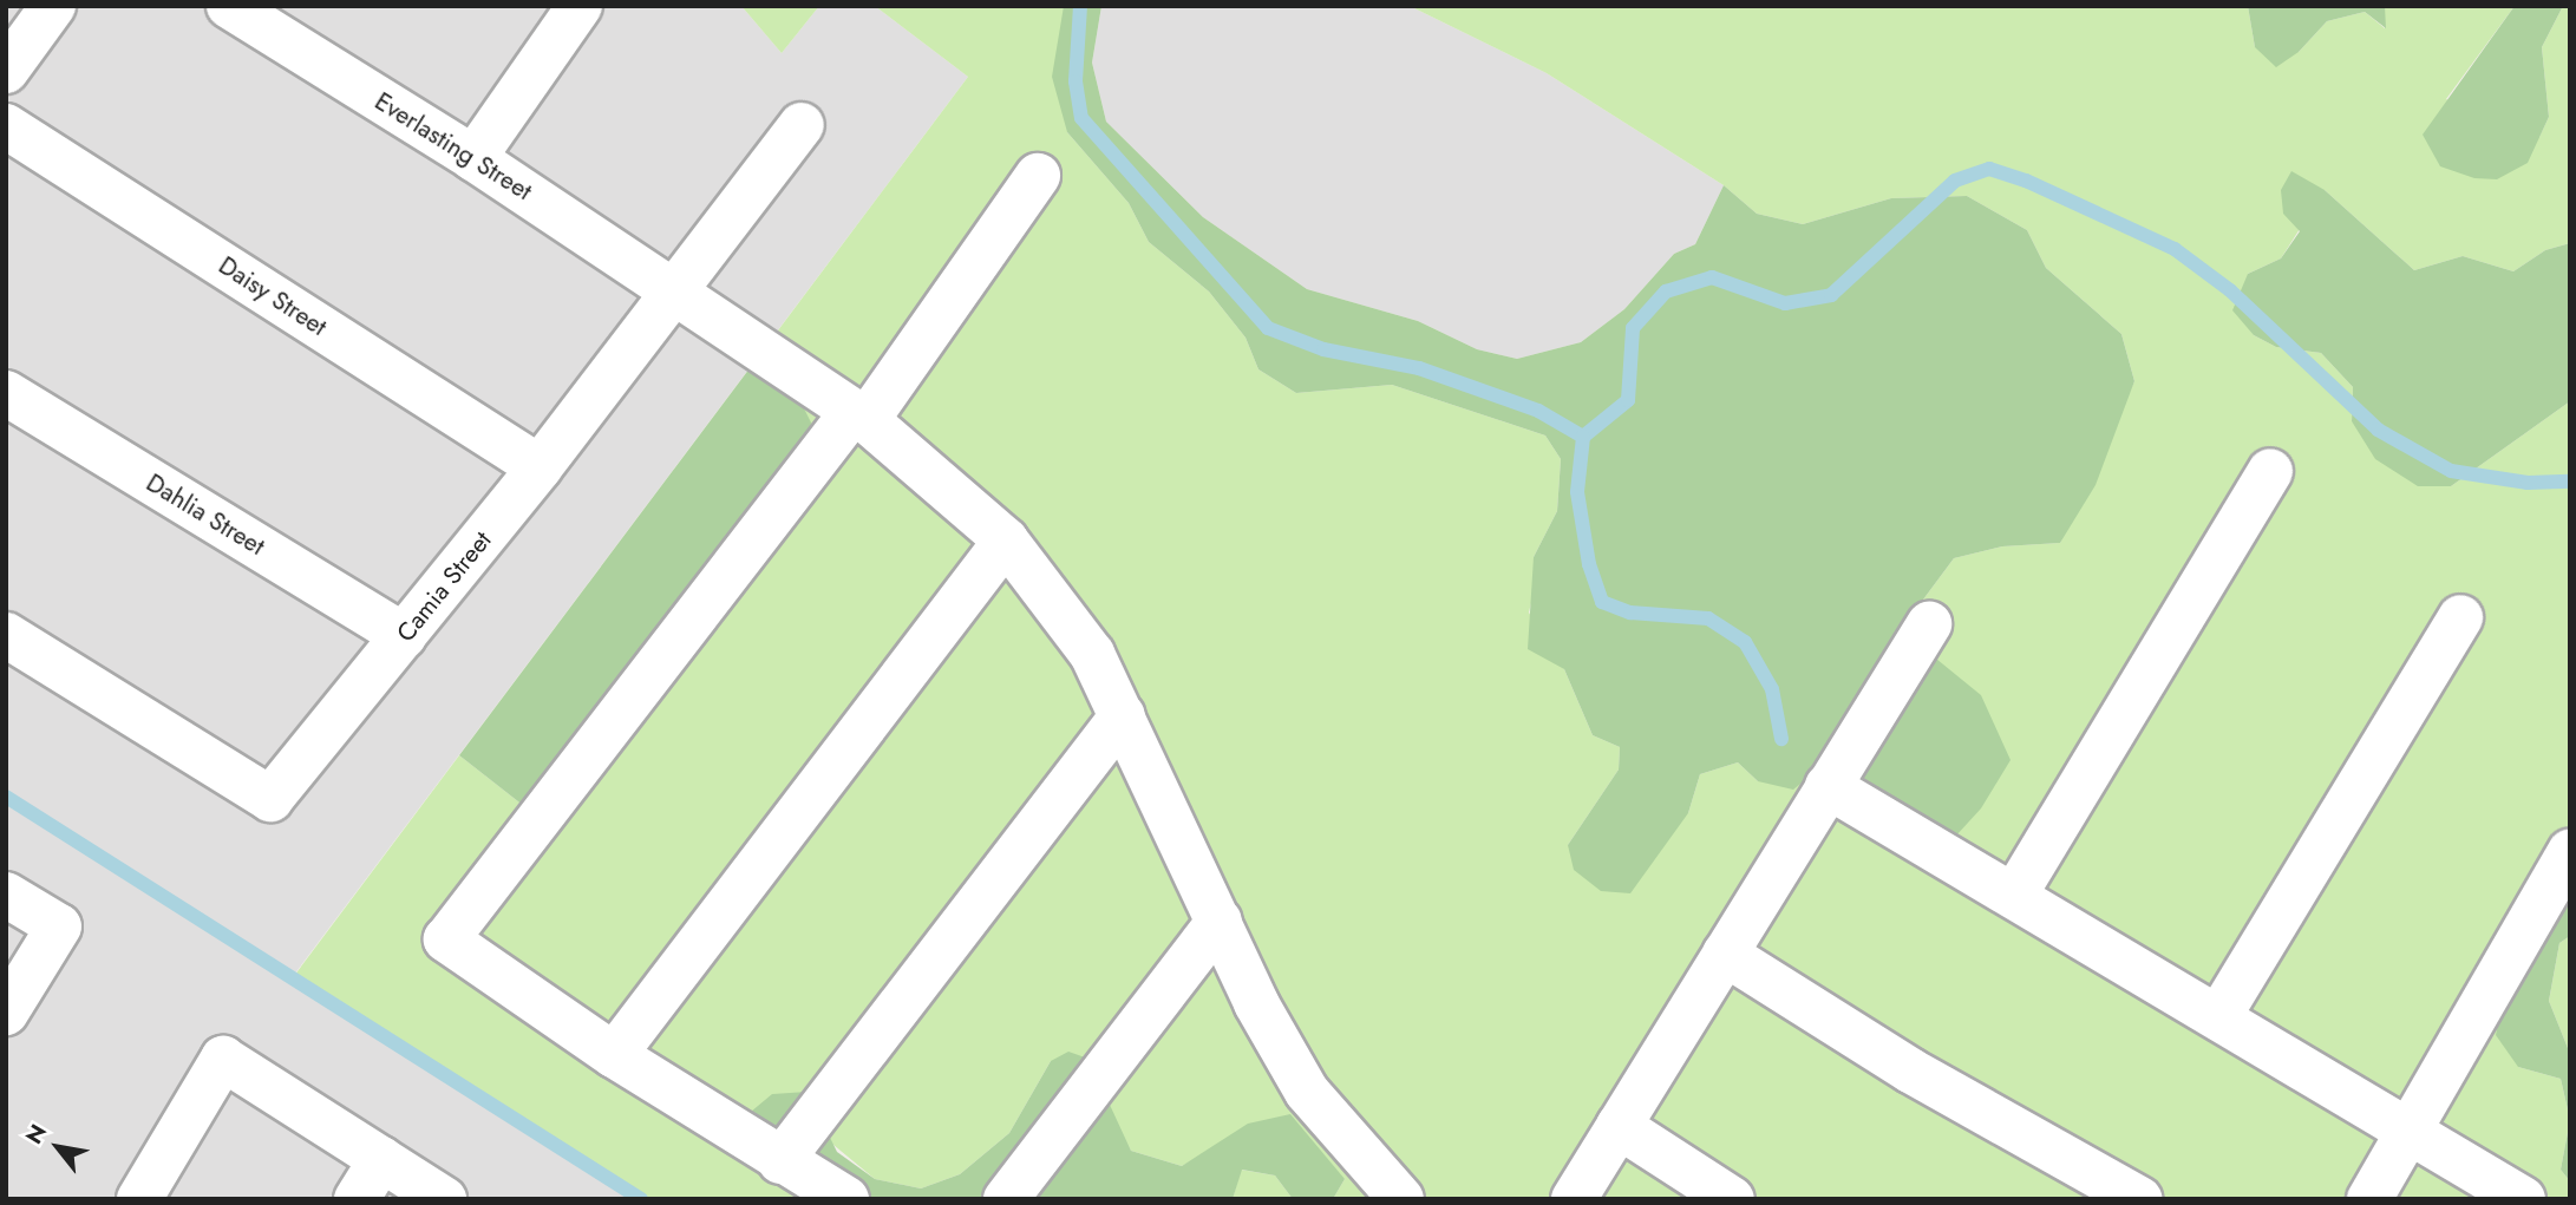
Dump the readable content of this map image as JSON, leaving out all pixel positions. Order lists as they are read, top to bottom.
{
  "streets": {
    "street": [
      "Everlasting Street",
      "Daisy Street",
      "Dahlia Street",
      "Camia Street"
    ]
  },
  "crossings": [
    ["Everlasting Street", "Camia Street"],
    ["Daisy Street", "Camia Street"],
    ["Dahlia Street", "Camia Street"]
  ],
  "north": "top left"
}
